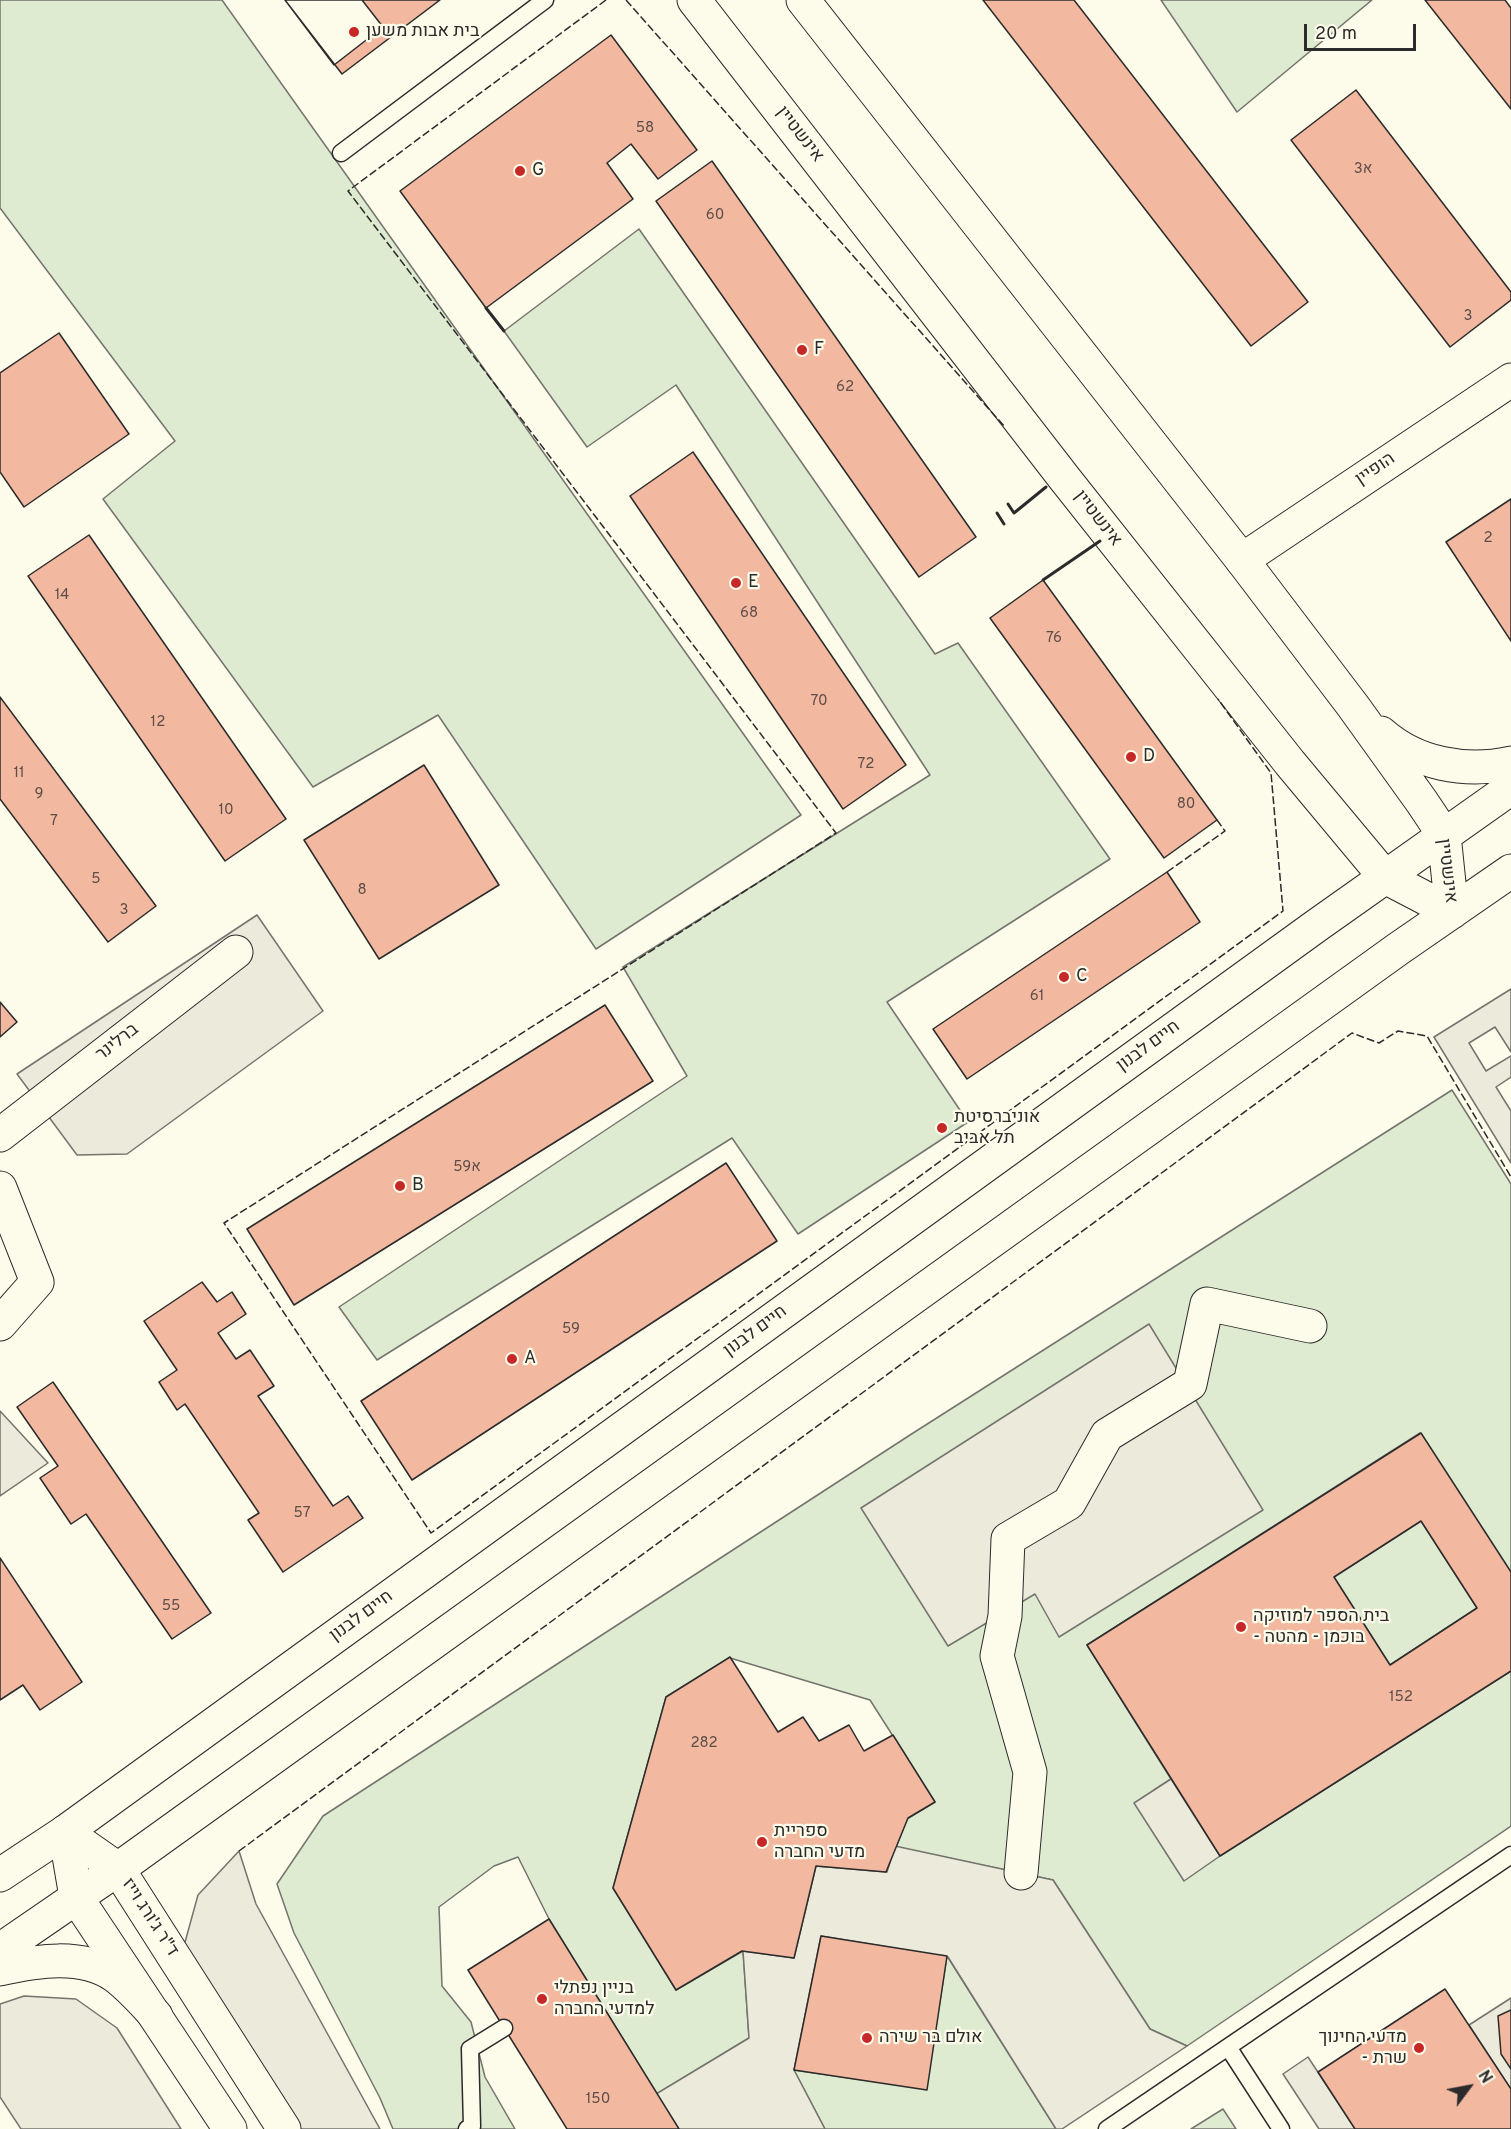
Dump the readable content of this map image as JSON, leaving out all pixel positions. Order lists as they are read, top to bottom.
{
  "streets": {
    "street": [
      "אינשטיין",
      "הופיין",
      "ברלינר",
      "חיים לבנון",
      "ד\"ר ג'ורג וייז"
    ]
  },
  "crossings": [
    ["אינשטיין", "הופיין"],
    ["אינשטיין", "חיים לבנון"],
    ["חיים לבנון", "ד\"ר ג'ורג וייז"]
  ],
  "places": [
    "בית אבות משען",
    "G",
    "F",
    "E",
    "D",
    "C",
    "אוניברסיטת תל אביב",
    "B",
    "A",
    "בית הספר למוזיקה - בוכמן - מהטה",
    "ספריית מדעי החברה",
    "בניין נפתלי למדעי החברה",
    "אולם בר שירה",
    "מדעי החינוך - שרת"
  ],
  "house_numbers": [
    "58",
    "3א",
    "60",
    "3",
    "62",
    "2",
    "14",
    "68",
    "76",
    "70",
    "12",
    "72",
    "11",
    "9",
    "80",
    "10",
    "7",
    "5",
    "8",
    "3",
    "61",
    "59א",
    "59",
    "57",
    "55",
    "152",
    "282",
    "150"
  ],
  "scale_bar": "20 m",
  "north": "top right"
}
